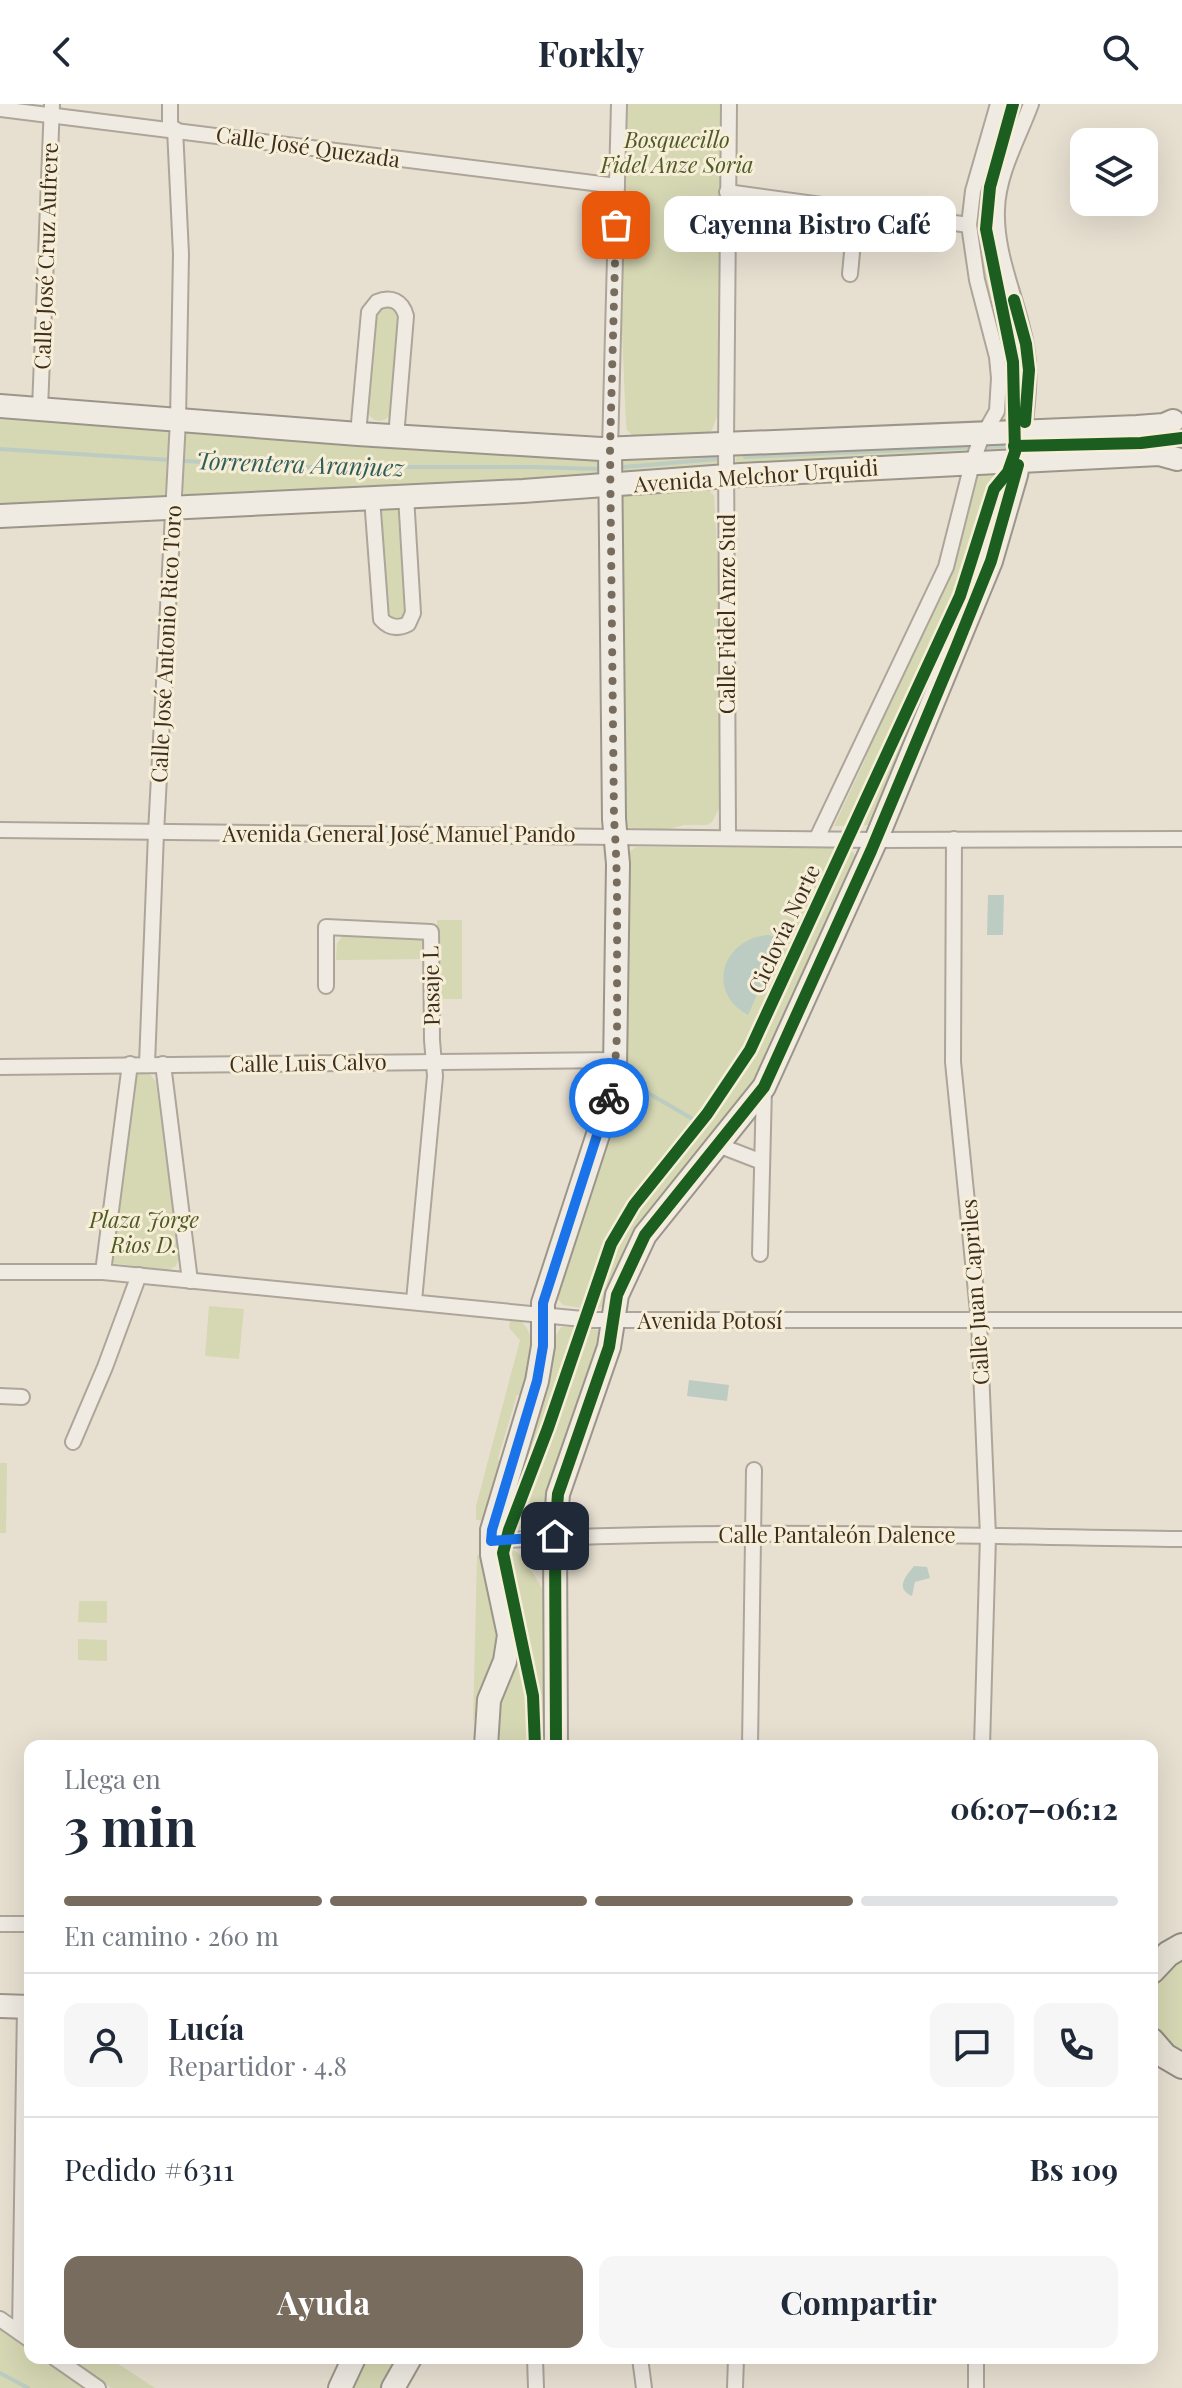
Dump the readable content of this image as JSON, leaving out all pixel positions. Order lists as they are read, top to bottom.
{
  "streets": {
    "street": [
      "Calle José Quezada",
      "Calle José Cruz Aufrere",
      "Avenida Melchor Urquidi",
      "Calle Fidel Anze Sud",
      "Calle José Antonio Rico Toro",
      "Avenida General José Manuel Pando",
      "Pasaje L",
      "Calle Luis Calvo",
      "Calle Juan Capriles",
      "Avenida Potosí",
      "Calle Pantaleón Dalence"
    ],
    "cycle path": ["Ciclovía Norte"]
  },
  "crossings": [
    ["Calle José Quezada", "Calle José Cruz Aufrere"],
    ["Calle José Quezada", "Calle José Antonio Rico Toro"],
    ["Calle José Cruz Aufrere", "Avenida Melchor Urquidi"],
    ["Avenida Melchor Urquidi", "Calle Fidel Anze Sud"],
    ["Avenida Melchor Urquidi", "Calle José Antonio Rico Toro"],
    ["Calle Fidel Anze Sud", "Avenida General José Manuel Pando"],
    ["Calle José Antonio Rico Toro", "Avenida General José Manuel Pando"],
    ["Calle José Antonio Rico Toro", "Calle Luis Calvo"],
    ["Avenida General José Manuel Pando", "Calle Juan Capriles"],
    ["Pasaje L", "Calle Luis Calvo"],
    ["Calle Juan Capriles", "Avenida Potosí"],
    ["Calle Juan Capriles", "Calle Pantaleón Dalence"]
  ],
  "water": ["Torrentera Aranjuez"],
  "parks": ["Bosquecillo Fidel Anze Soria", "Plaza Jorge Rios D."],
  "places": ["Cayenna Bistro Café"],
  "page": {
    "header": "Forkly",
    "bubble": "Cayenna Bistro Café",
    "heading": ["3 min", "Llega en", "06:07–06:12"],
    "panel": [
      "Lucía",
      "Repartidor · 4.8",
      "Pedido #6311",
      "Bs 109"
    ],
    "bar": "En camino · 260 m",
    "buttons": ["Ayuda", "Compartir"]
  }
}
